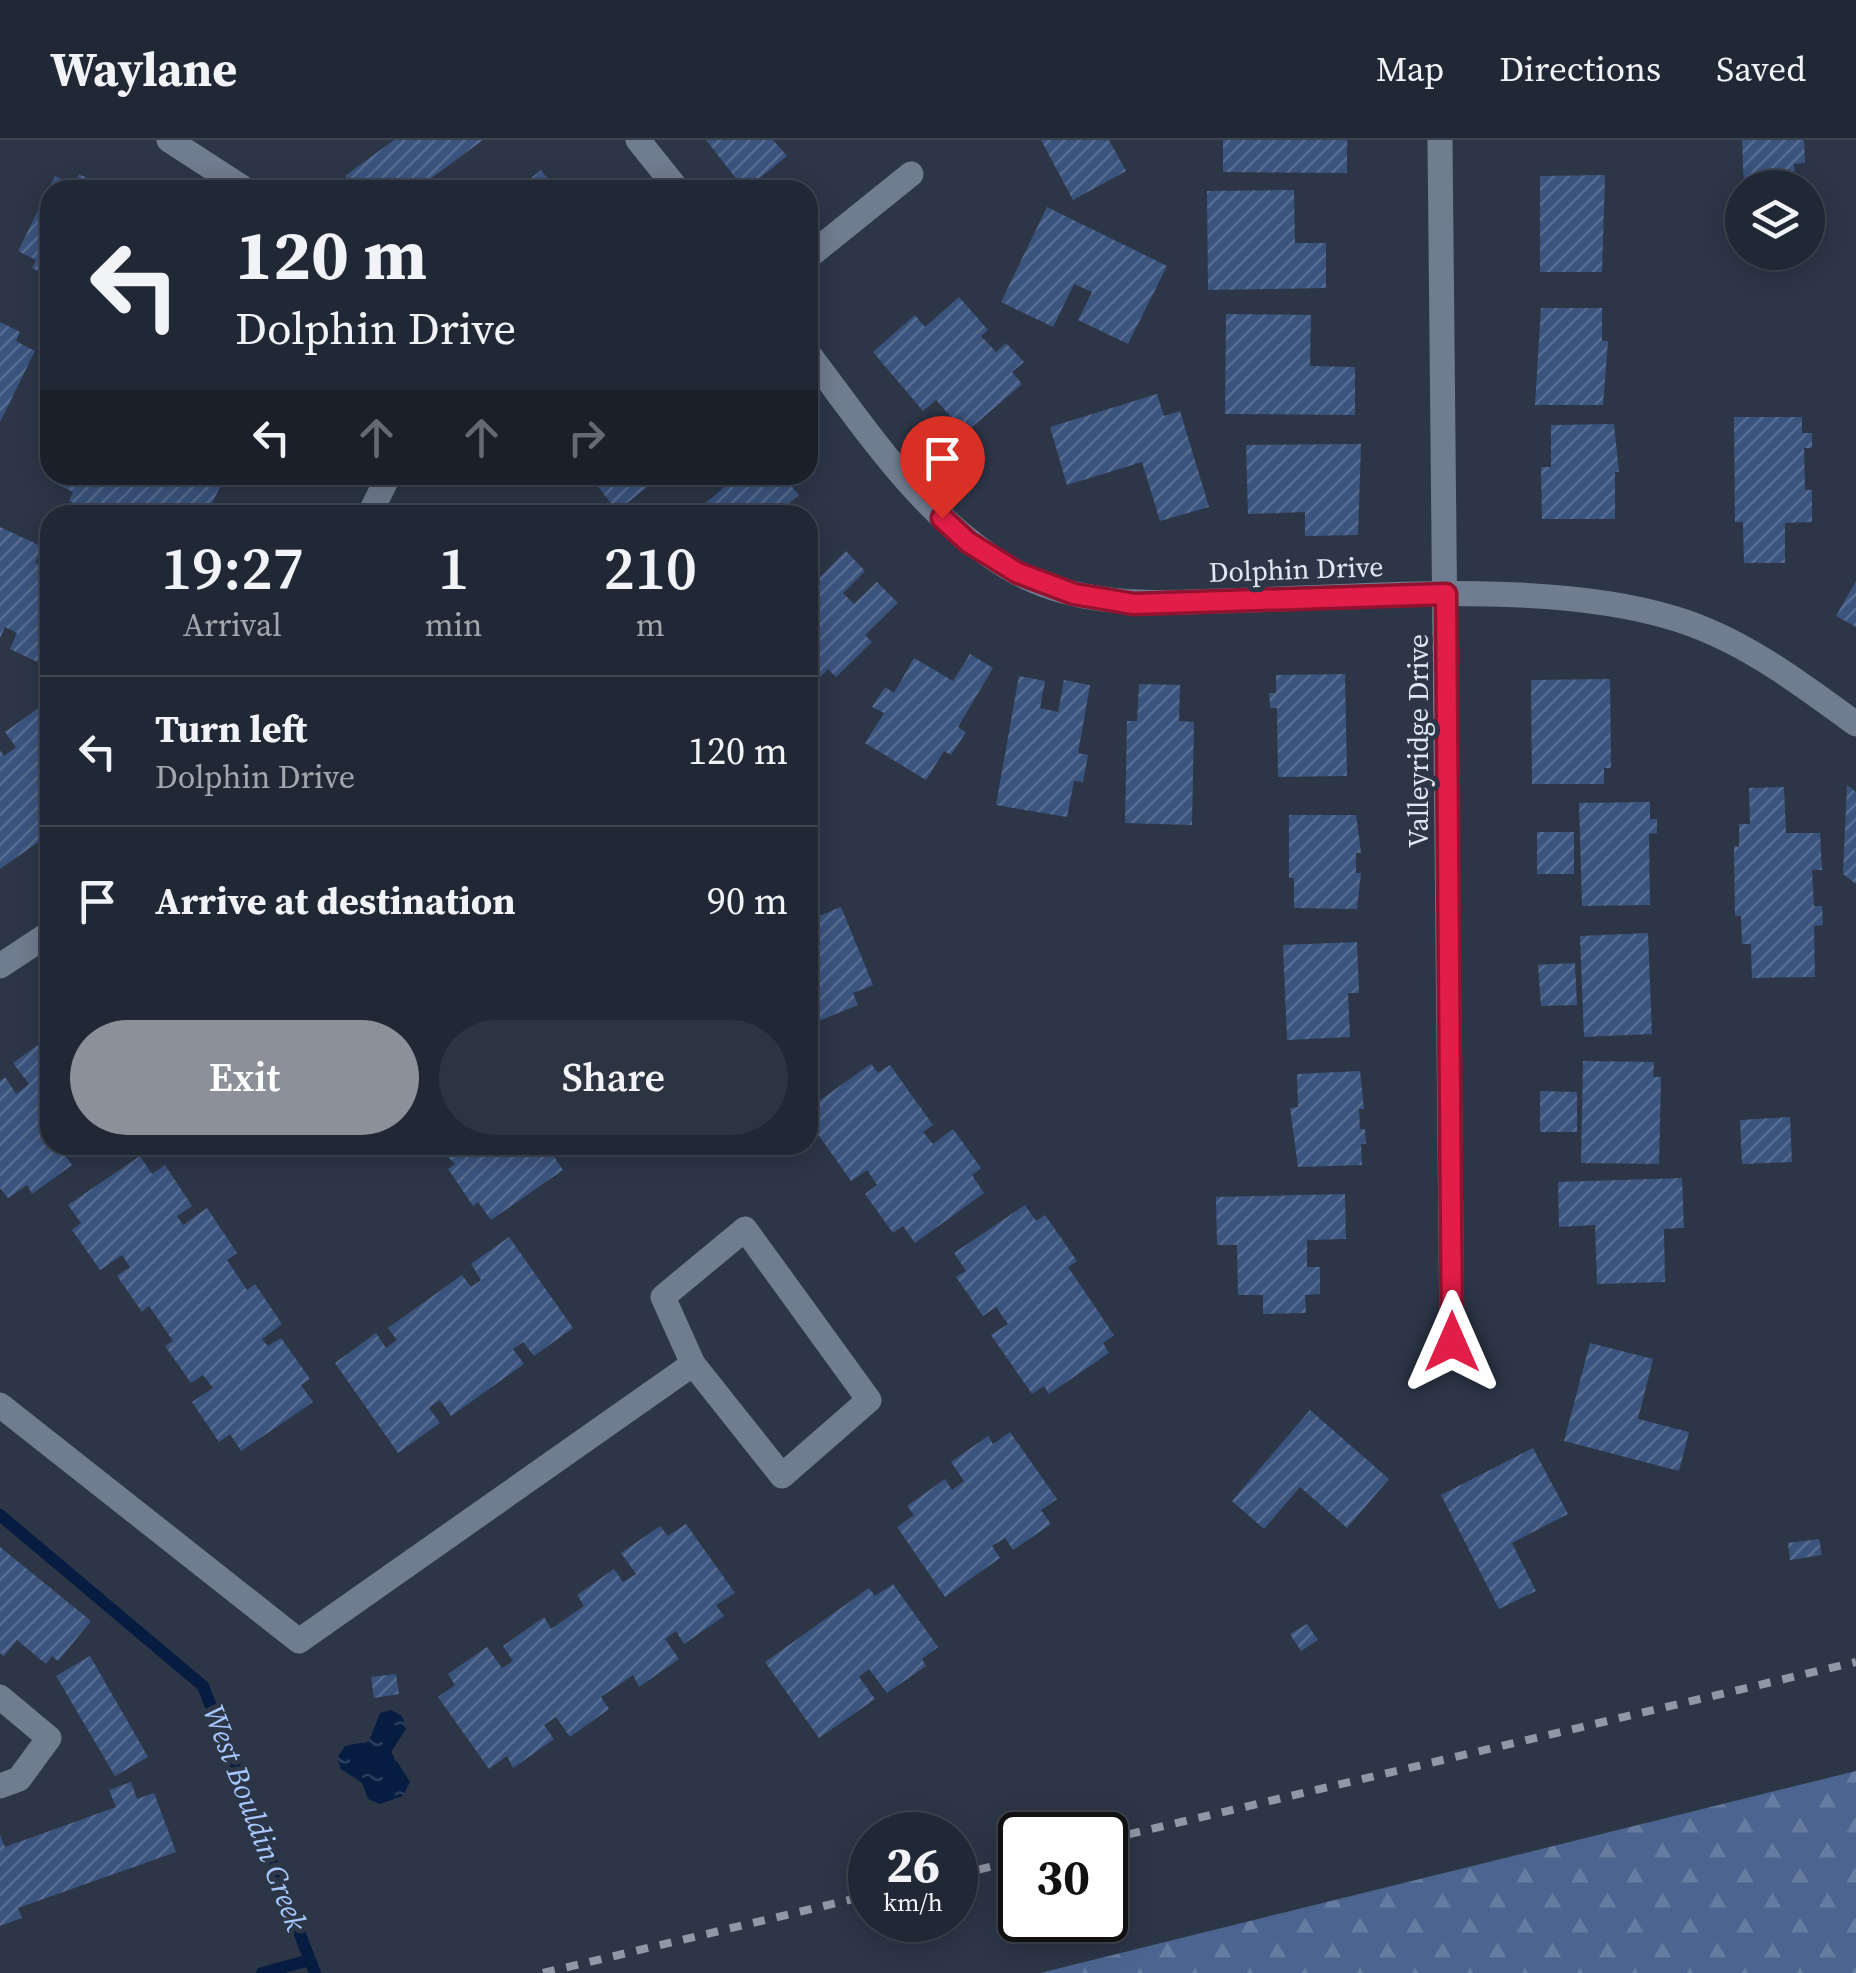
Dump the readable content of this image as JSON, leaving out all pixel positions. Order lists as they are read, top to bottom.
{
  "streets": {
    "street": ["Dolphin Drive", "Valleyridge Drive"]
  },
  "crossings": [
    ["Dolphin Drive", "Valleyridge Drive"]
  ],
  "water": ["West Bouldin Creek"],
  "page": {
    "header": "Waylane",
    "nav": ["Map", "Directions", "Saved"],
    "turn": ["120 m", "Dolphin Drive"],
    "eta": [
      "19:27",
      "Arrival",
      "1",
      "min",
      "210",
      "m"
    ],
    "list": [
      {
        "name": "Turn left",
        "note": "Dolphin Drive",
        "value": "120 m"
      },
      {
        "name": "Arrive at destination",
        "value": "90 m"
      }
    ],
    "buttons": ["Exit", "Share"],
    "speed": "26 km/h",
    "limit": "30"
  }
}
